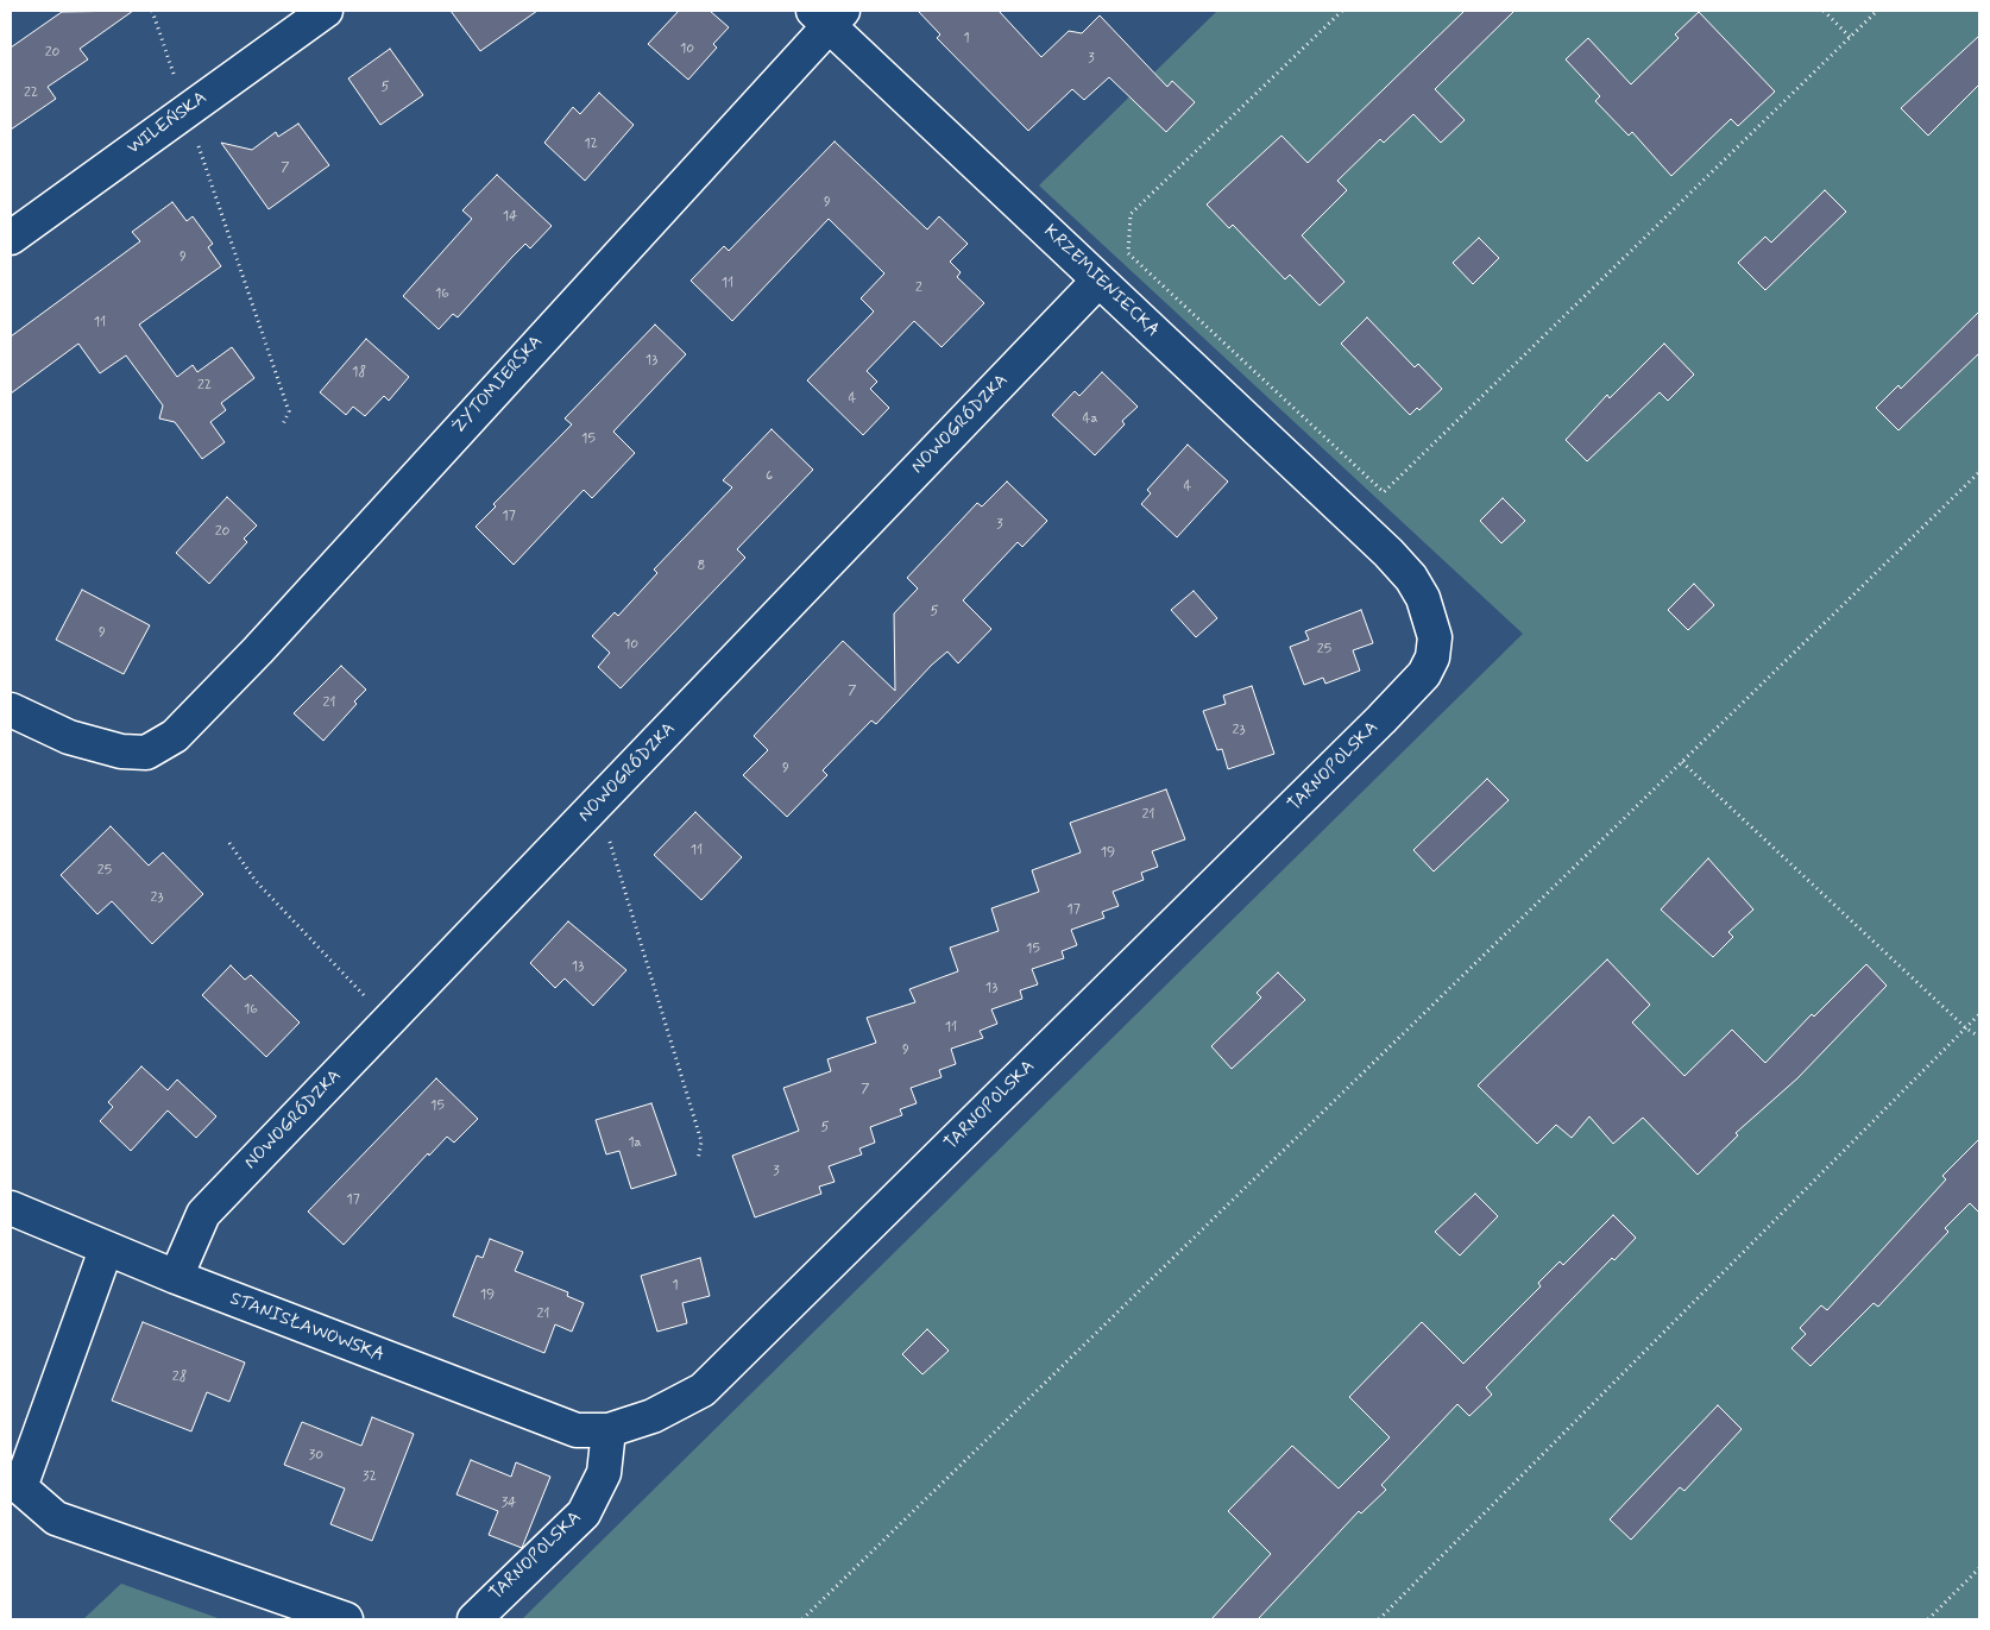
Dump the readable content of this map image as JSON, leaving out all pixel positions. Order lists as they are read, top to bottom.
{
  "streets": {
    "street": [
      "WILEŃSKA",
      "KRZEMIENIECKA",
      "ŻYTOMIERSKA",
      "NOWOGRÓDZKA",
      "TARNOPOLSKA",
      "STANISŁAWOWSKA"
    ]
  },
  "crossings": [
    ["KRZEMIENIECKA", "ŻYTOMIERSKA"],
    ["KRZEMIENIECKA", "NOWOGRÓDZKA"],
    ["KRZEMIENIECKA", "TARNOPOLSKA"],
    ["NOWOGRÓDZKA", "STANISŁAWOWSKA"],
    ["TARNOPOLSKA", "STANISŁAWOWSKA"]
  ],
  "house_numbers": [
    "1",
    "10",
    "20",
    "3",
    "5",
    "22",
    "12",
    "7",
    "9",
    "14",
    "9",
    "11",
    "2",
    "16",
    "11",
    "13",
    "18",
    "22",
    "4",
    "4a",
    "15",
    "6",
    "4",
    "17",
    "3",
    "20",
    "8",
    "5",
    "9",
    "10",
    "25",
    "7",
    "21",
    "23",
    "9",
    "21",
    "11",
    "19",
    "25",
    "23",
    "17",
    "15",
    "13",
    "13",
    "16",
    "11",
    "9",
    "7",
    "15",
    "5",
    "1a",
    "3",
    "17",
    "1",
    "19",
    "21",
    "28",
    "30",
    "32",
    "34"
  ]
}
